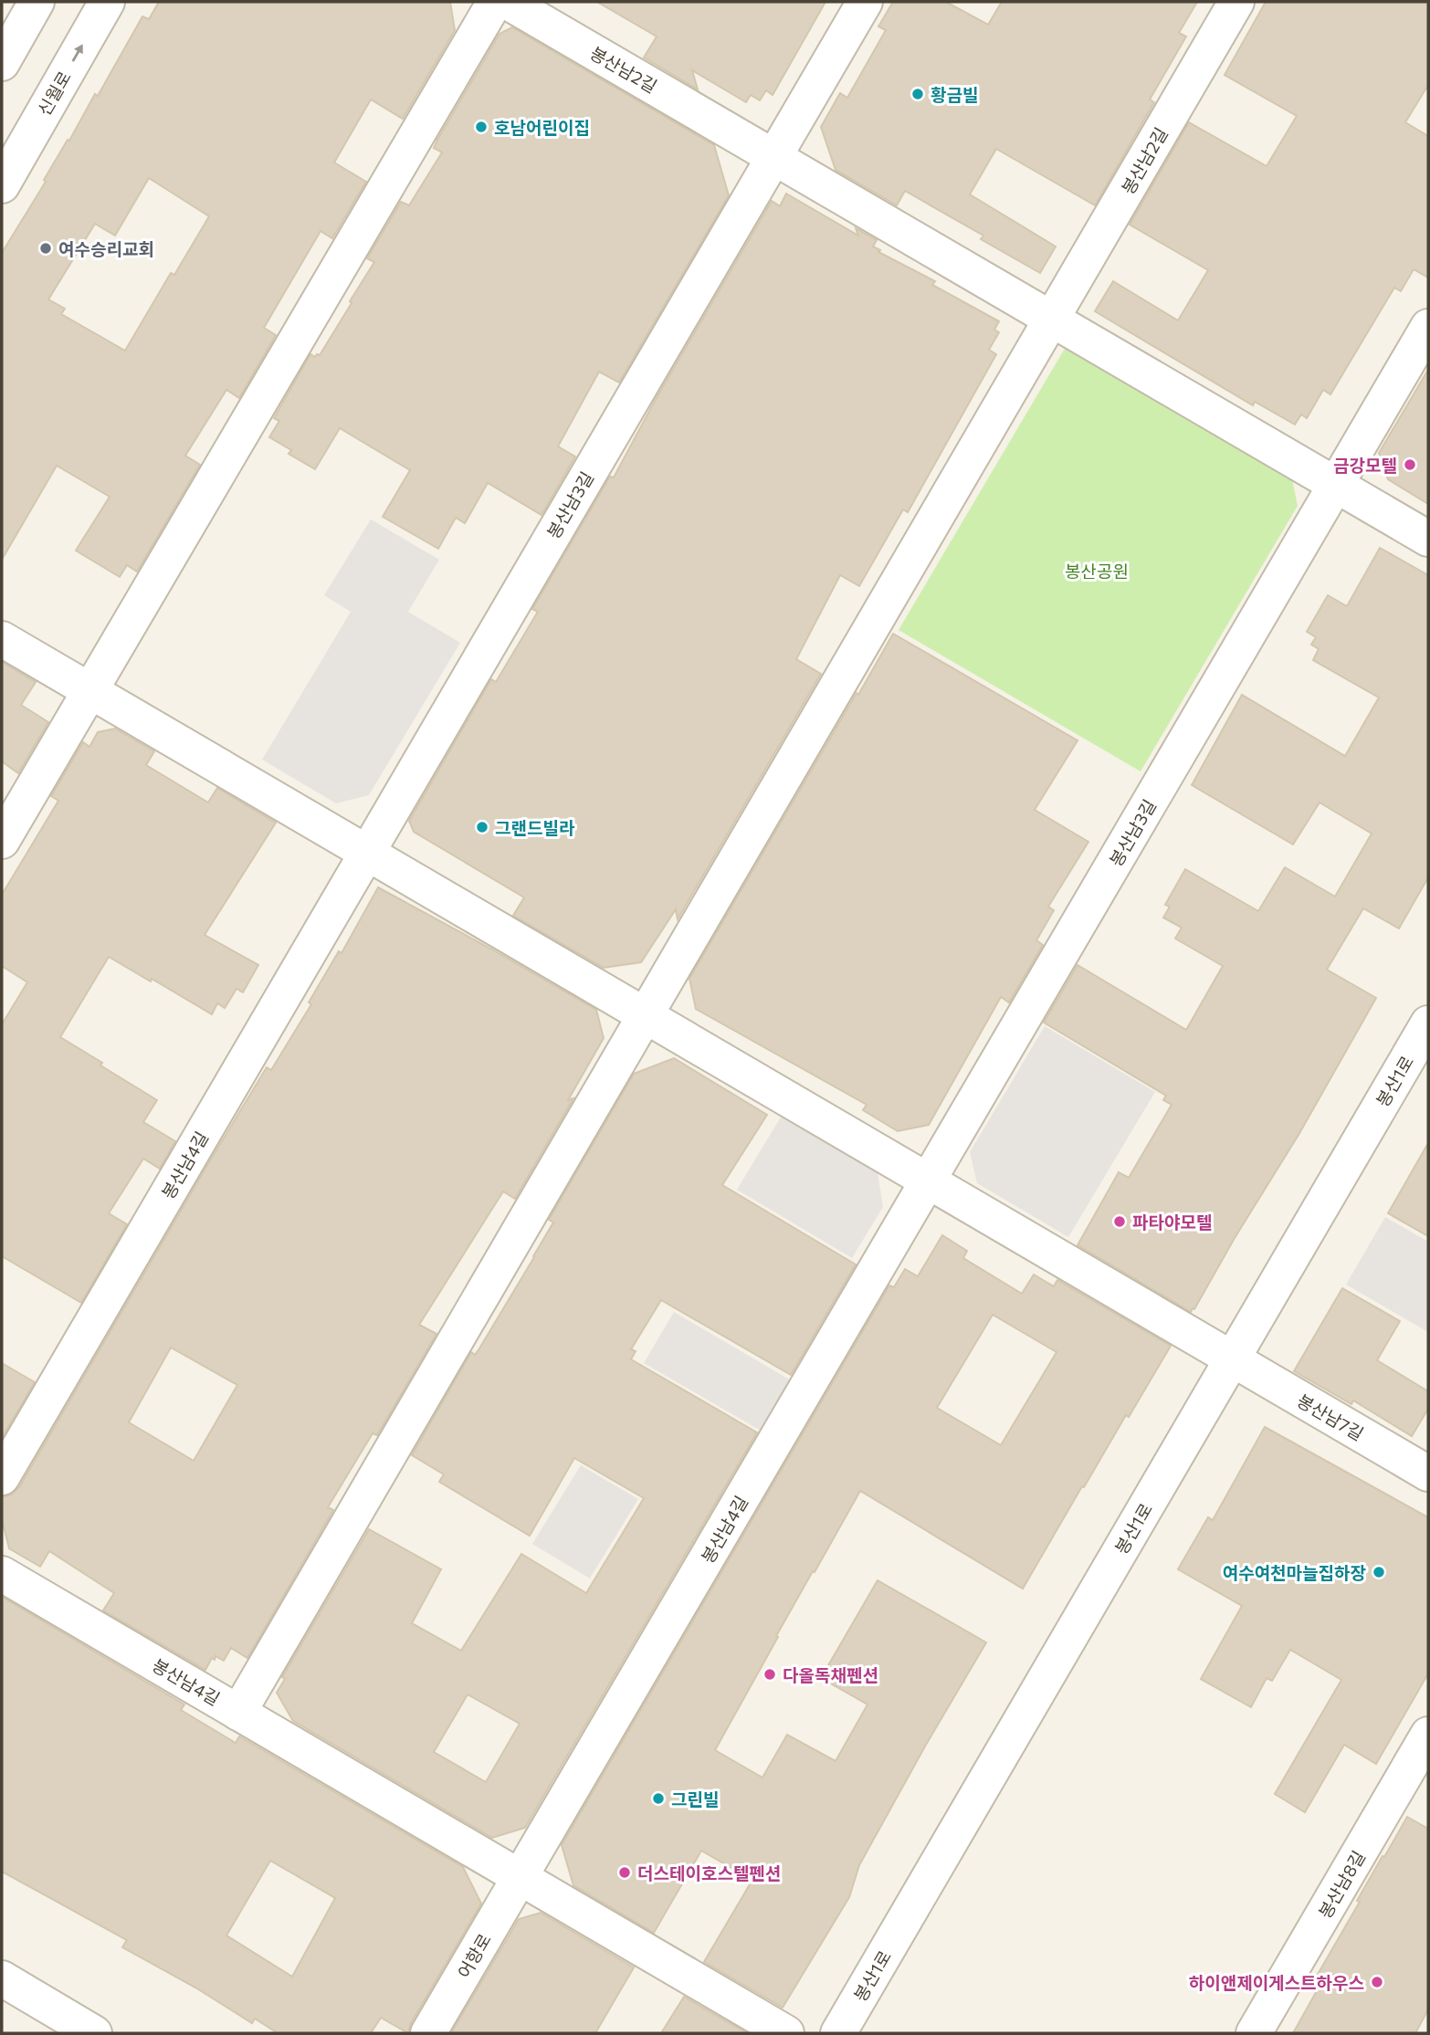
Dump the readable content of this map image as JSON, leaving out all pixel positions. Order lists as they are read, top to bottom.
{
  "streets": {
    "street": [
      "봉산남2길",
      "신월로",
      "봉산남3길",
      "봉산1로",
      "봉산남4길",
      "봉산남7길",
      "봉산남8길",
      "어항로"
    ]
  },
  "crossings": [
    ["봉산남2길", "봉산남3길"],
    ["봉산남3길", "봉산남4길"],
    ["봉산1로", "봉산남7길"],
    ["봉산남4길", "어항로"]
  ],
  "parks": ["봉산공원"],
  "places": [
    "황금빌",
    "호남어린이집",
    "여수승리교회",
    "금강모텔",
    "그랜드빌라",
    "파타야모텔",
    "여수여천마늘집하장",
    "다올독채펜션",
    "그린빌",
    "더스테이호스텔펜션",
    "하이앤제이게스트하우스"
  ]
}
